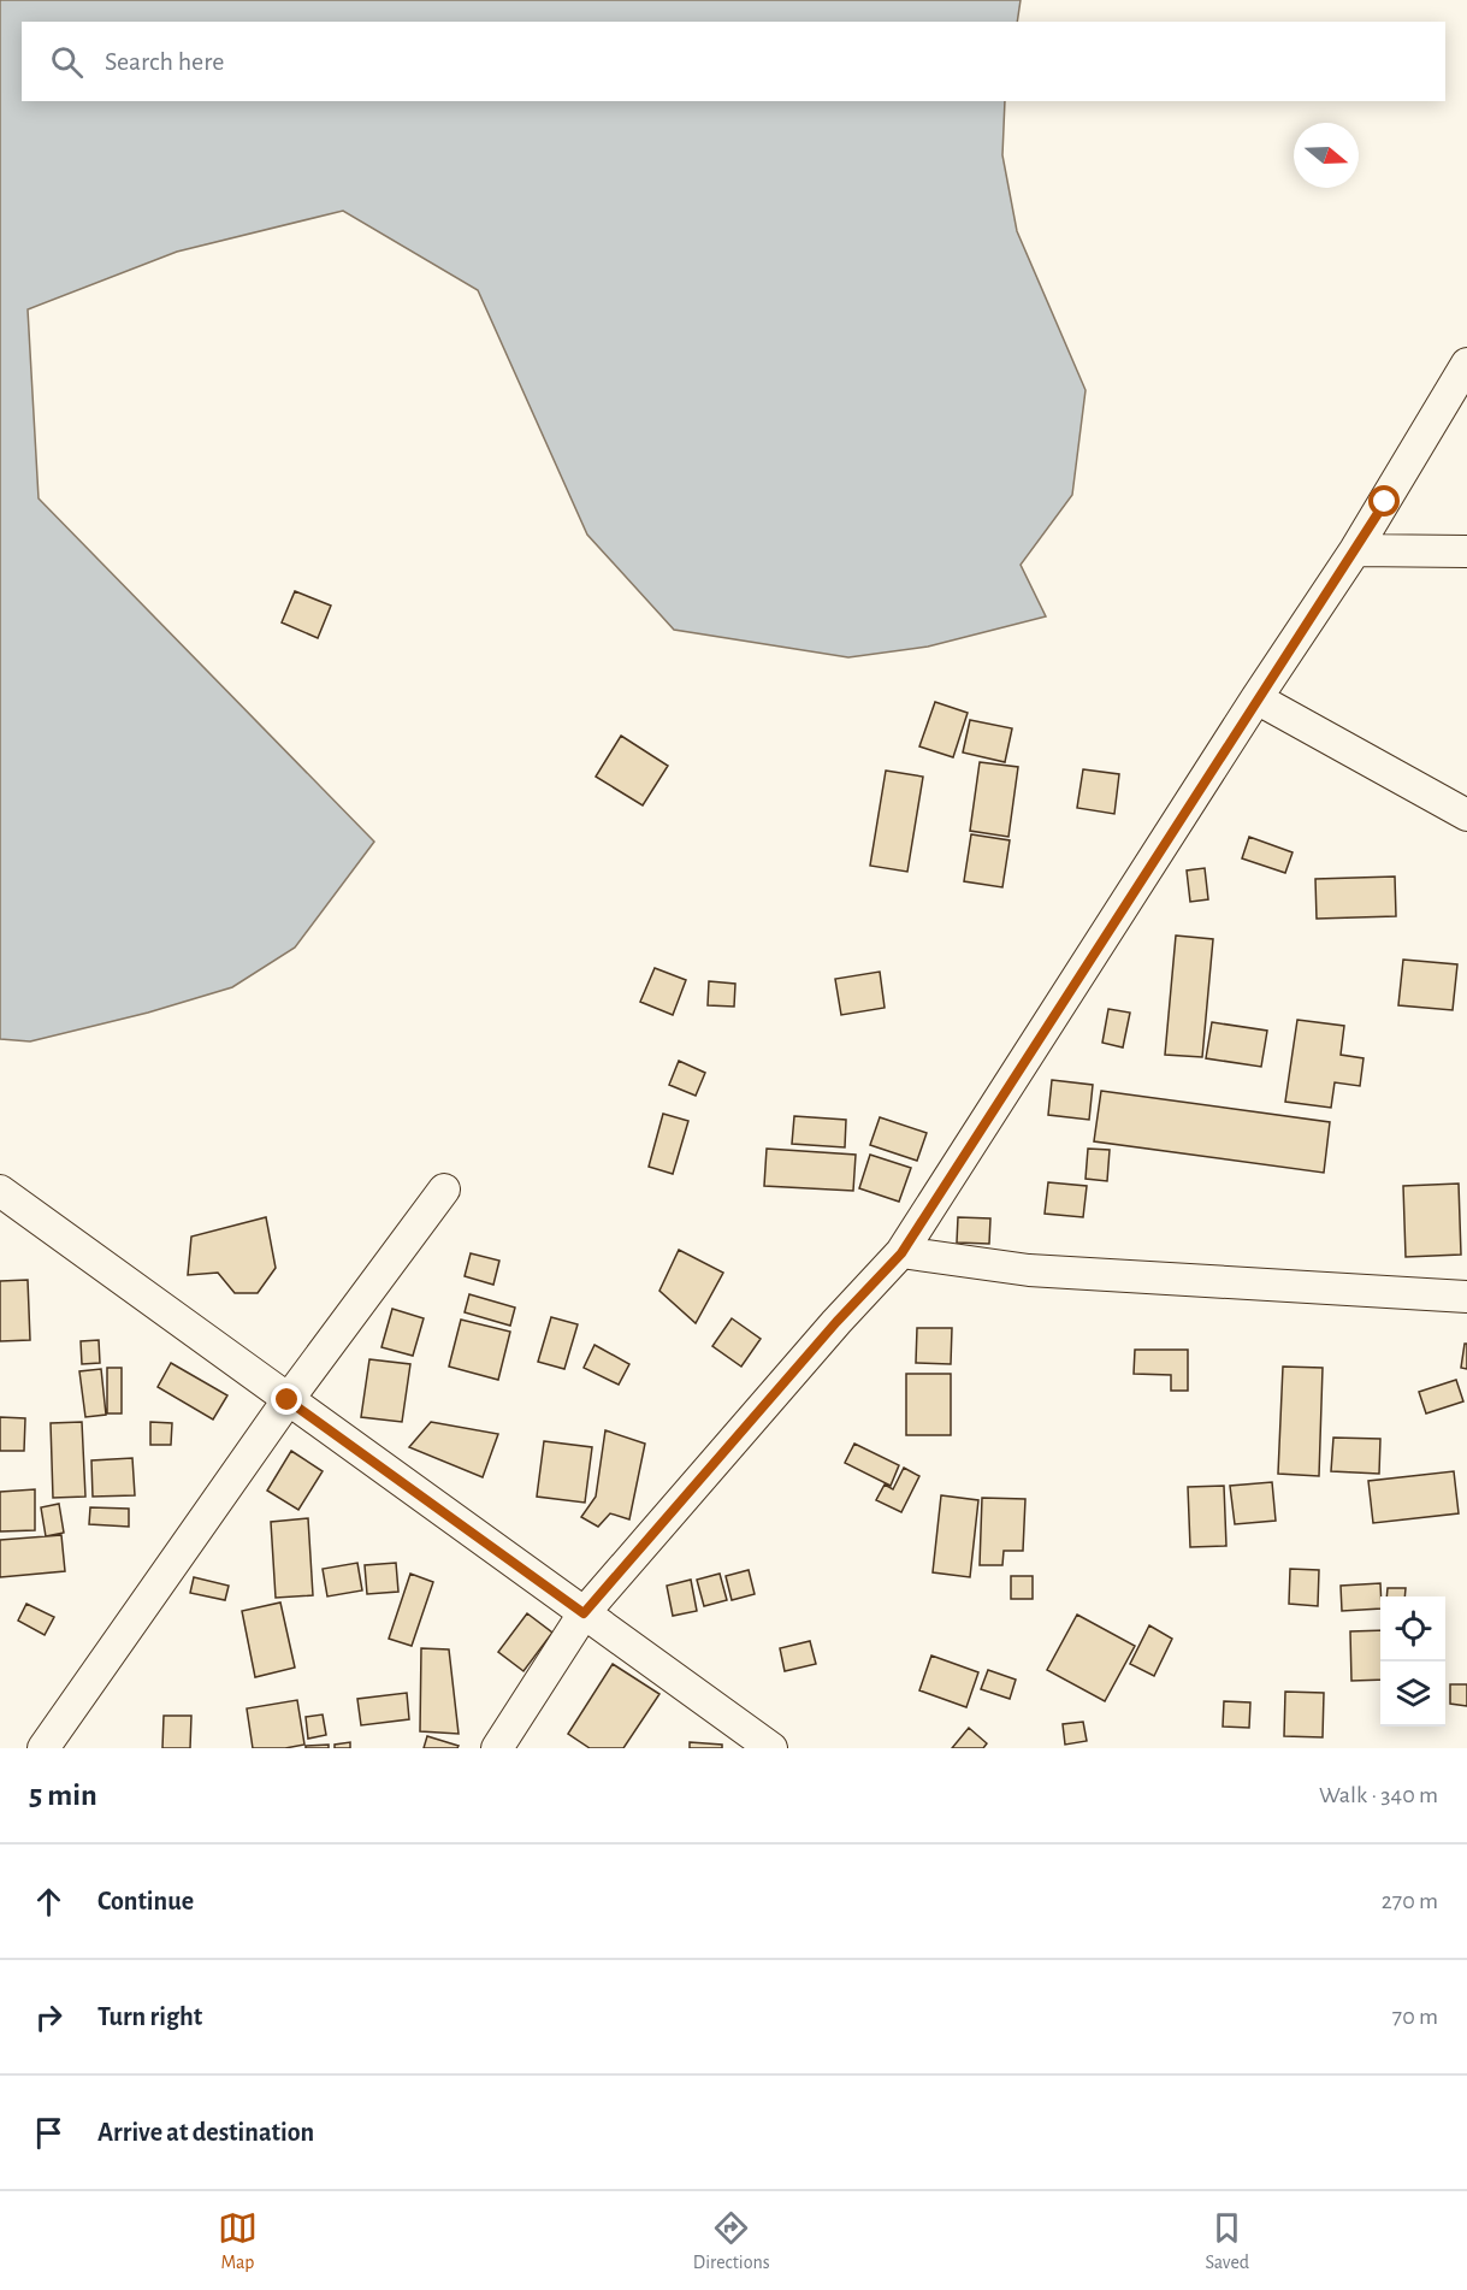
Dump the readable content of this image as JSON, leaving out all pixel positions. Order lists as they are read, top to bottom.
{
  "north": "right",
  "page": {
    "search": "Search here",
    "heading": ["5 min", "Walk · 340 m"],
    "list": [
      ["Continue", "270 m"],
      ["Turn right", "70 m"],
      "Arrive at destination"
    ],
    "nav": ["Map", "Directions", "Saved"]
  }
}
